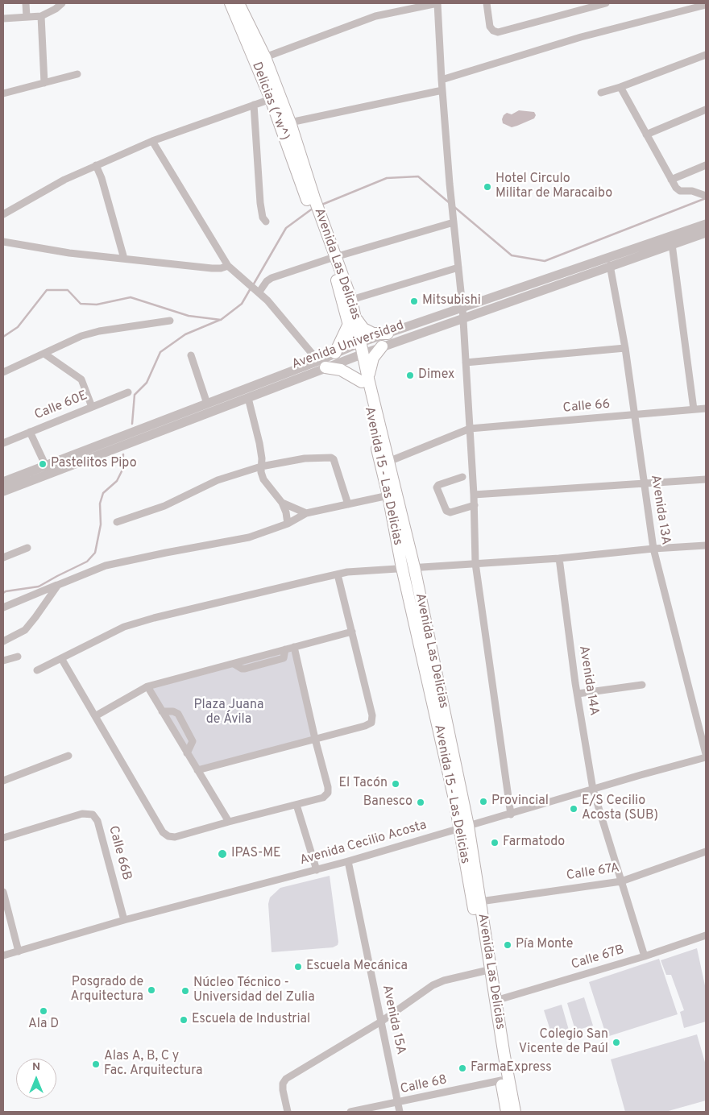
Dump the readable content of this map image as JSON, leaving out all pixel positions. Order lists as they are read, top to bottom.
{
  "streets": {
    "main road": ["Delicias (^w^)", "Avenida Las Delicias", "Avenida 15 - Las Delicias"],
    "street": [
      "Avenida Universidad",
      "Calle 60E",
      "Calle 66",
      "Avenida 13A",
      "Avenida 14A",
      "Avenida Cecilio Acosta",
      "Calle 66B",
      "Calle 67A",
      "Calle 67B",
      "Avenida 15A",
      "Calle 68"
    ]
  },
  "crossings": [
    ["Delicias (^w^)", "Avenida Las Delicias"],
    ["Avenida Las Delicias", "Avenida Universidad"],
    ["Avenida Las Delicias", "Calle 66"],
    ["Avenida Las Delicias", "Avenida 15 - Las Delicias"],
    ["Avenida Las Delicias", "Avenida Cecilio Acosta"],
    ["Avenida Las Delicias", "Calle 67A"],
    ["Avenida Las Delicias", "Calle 67B"],
    ["Avenida Universidad", "Avenida 13A"],
    ["Calle 66", "Avenida 13A"],
    ["Avenida 15 - Las Delicias", "Avenida Cecilio Acosta"],
    ["Avenida 15 - Las Delicias", "Calle 68"],
    ["Avenida 14A", "Avenida Cecilio Acosta"],
    ["Avenida 14A", "Calle 67A"],
    ["Avenida 14A", "Calle 67B"],
    ["Avenida Cecilio Acosta", "Calle 66B"],
    ["Avenida Cecilio Acosta", "Avenida 15A"],
    ["Avenida 15A", "Calle 68"]
  ],
  "parks": ["Plaza Juana de Ávila"],
  "places": [
    "Hotel Circulo Militar de Maracaibo",
    "Mitsubishi",
    "Dimex",
    "Pastelitos Pipo",
    "El Tacón",
    "Provincial",
    "Banesco",
    "E/S Cecilio Acosta (SUB)",
    "Farmatodo",
    "IPAS-ME",
    "Pía Monte",
    "Escuela Mecánica",
    "Posgrado de Arquitectura",
    "Núcleo Técnico - Universidad del Zulia",
    "Ala D",
    "Escuela de Industrial",
    "Colegio San Vicente de Paúl",
    "Alas A, B, C y Fac. Arquitectura",
    "FarmaExpress"
  ],
  "north": "top"
}
